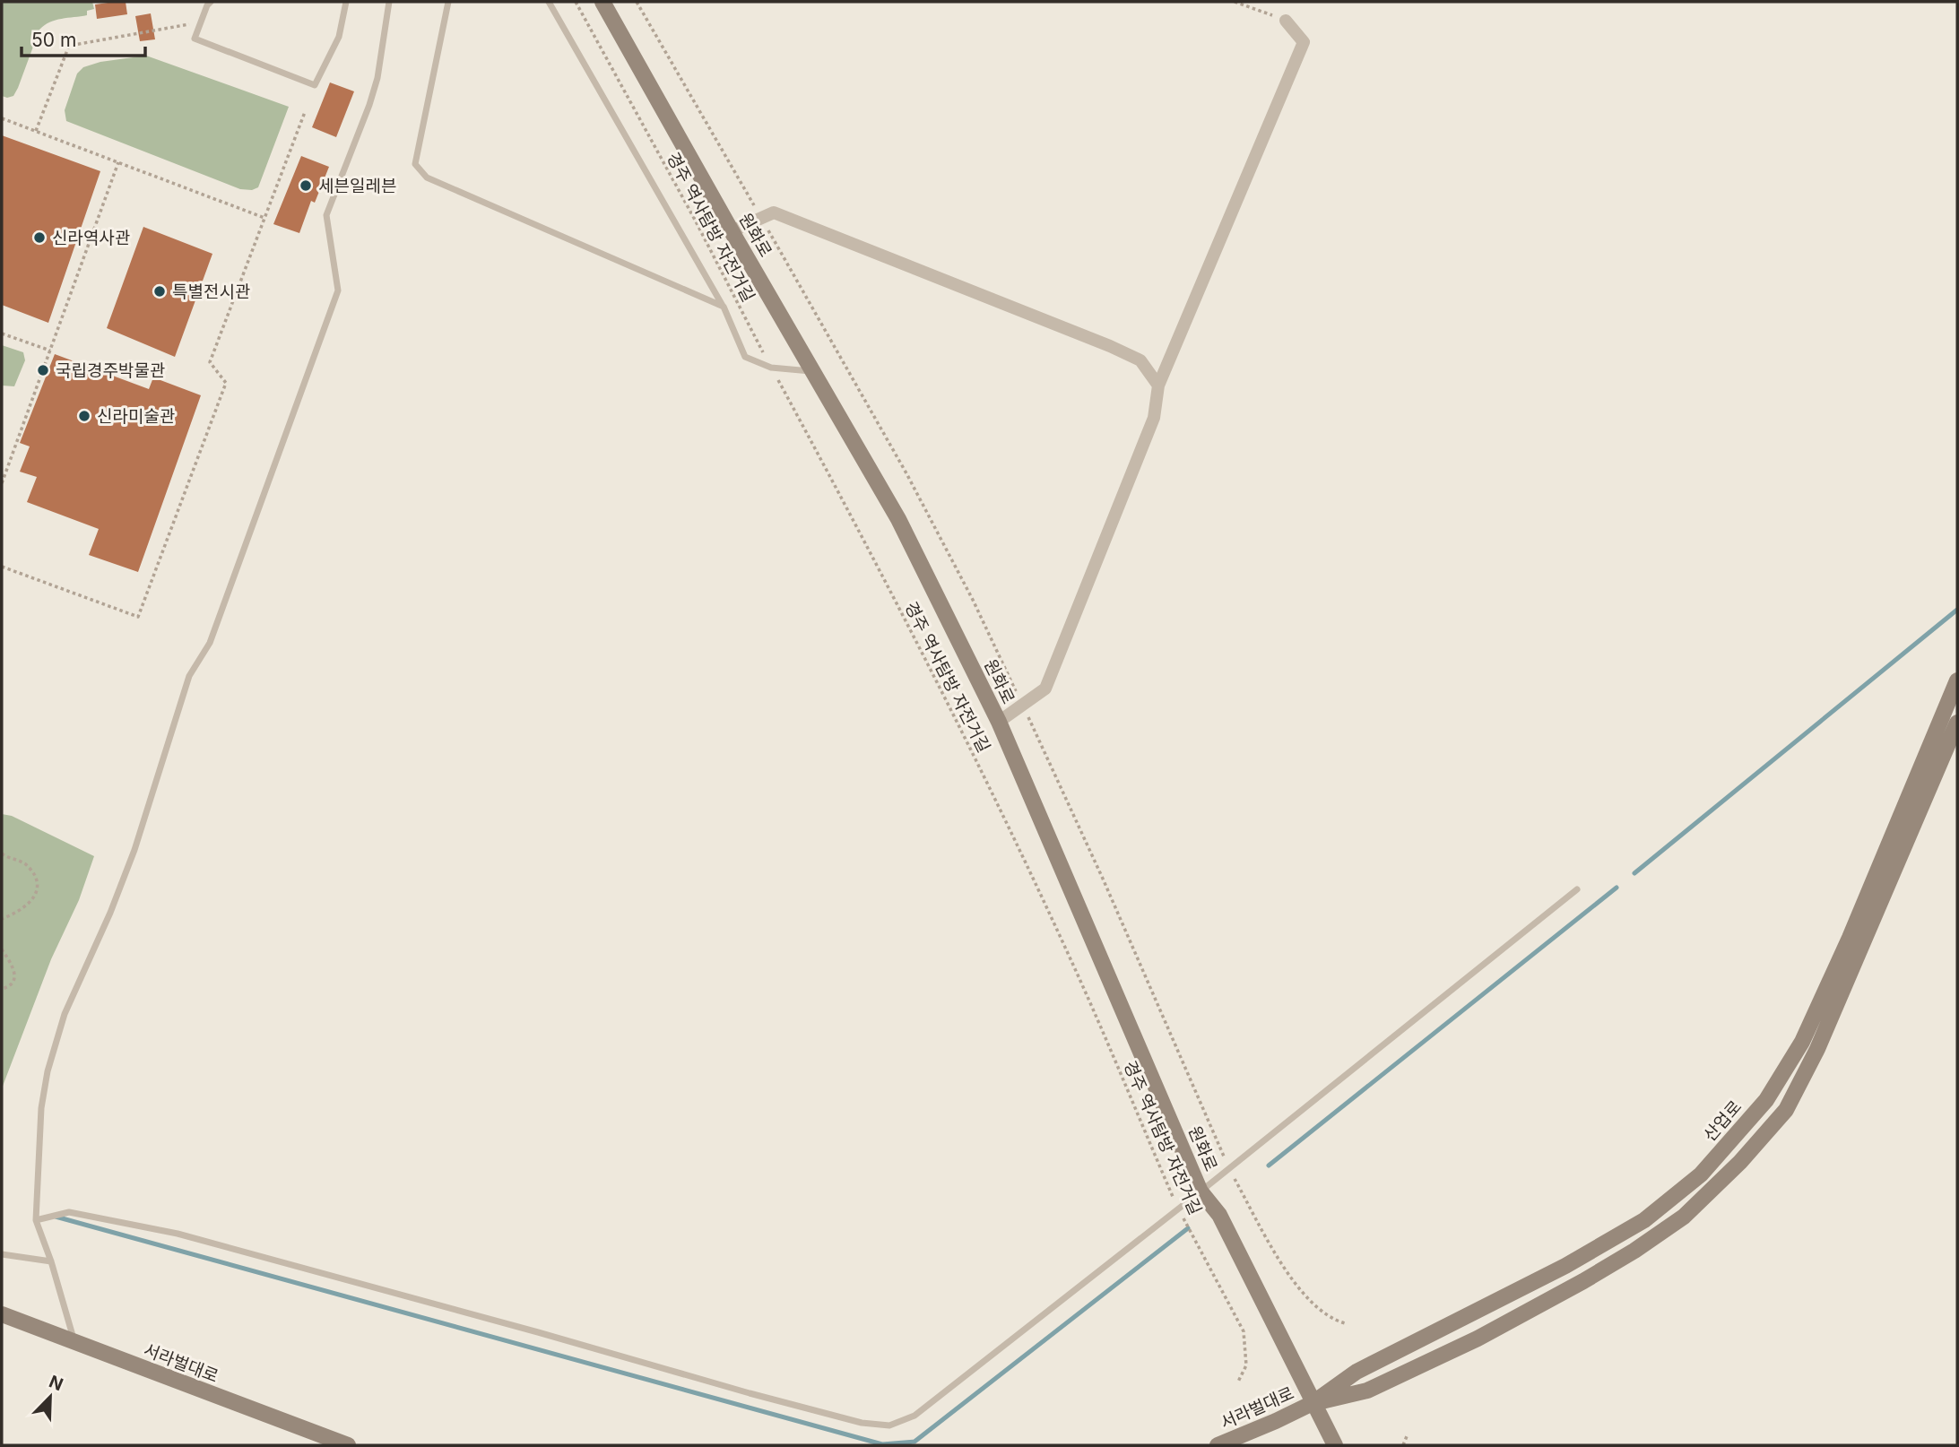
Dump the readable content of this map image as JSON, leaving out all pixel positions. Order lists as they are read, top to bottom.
{
  "streets": {
    "street": ["원화로", "산업로", "서라벌대로"],
    "path": ["경주 역사탐방 자전거길"]
  },
  "crossings": [
    ["원화로", "산업로"],
    ["원화로", "서라벌대로"],
    ["산업로", "서라벌대로"]
  ],
  "places": [
    "세븐일레븐",
    "신라역사관",
    "특별전시관",
    "국립경주박물관",
    "신라미술관"
  ],
  "scale_bar": "50 m",
  "north": "top right"
}
